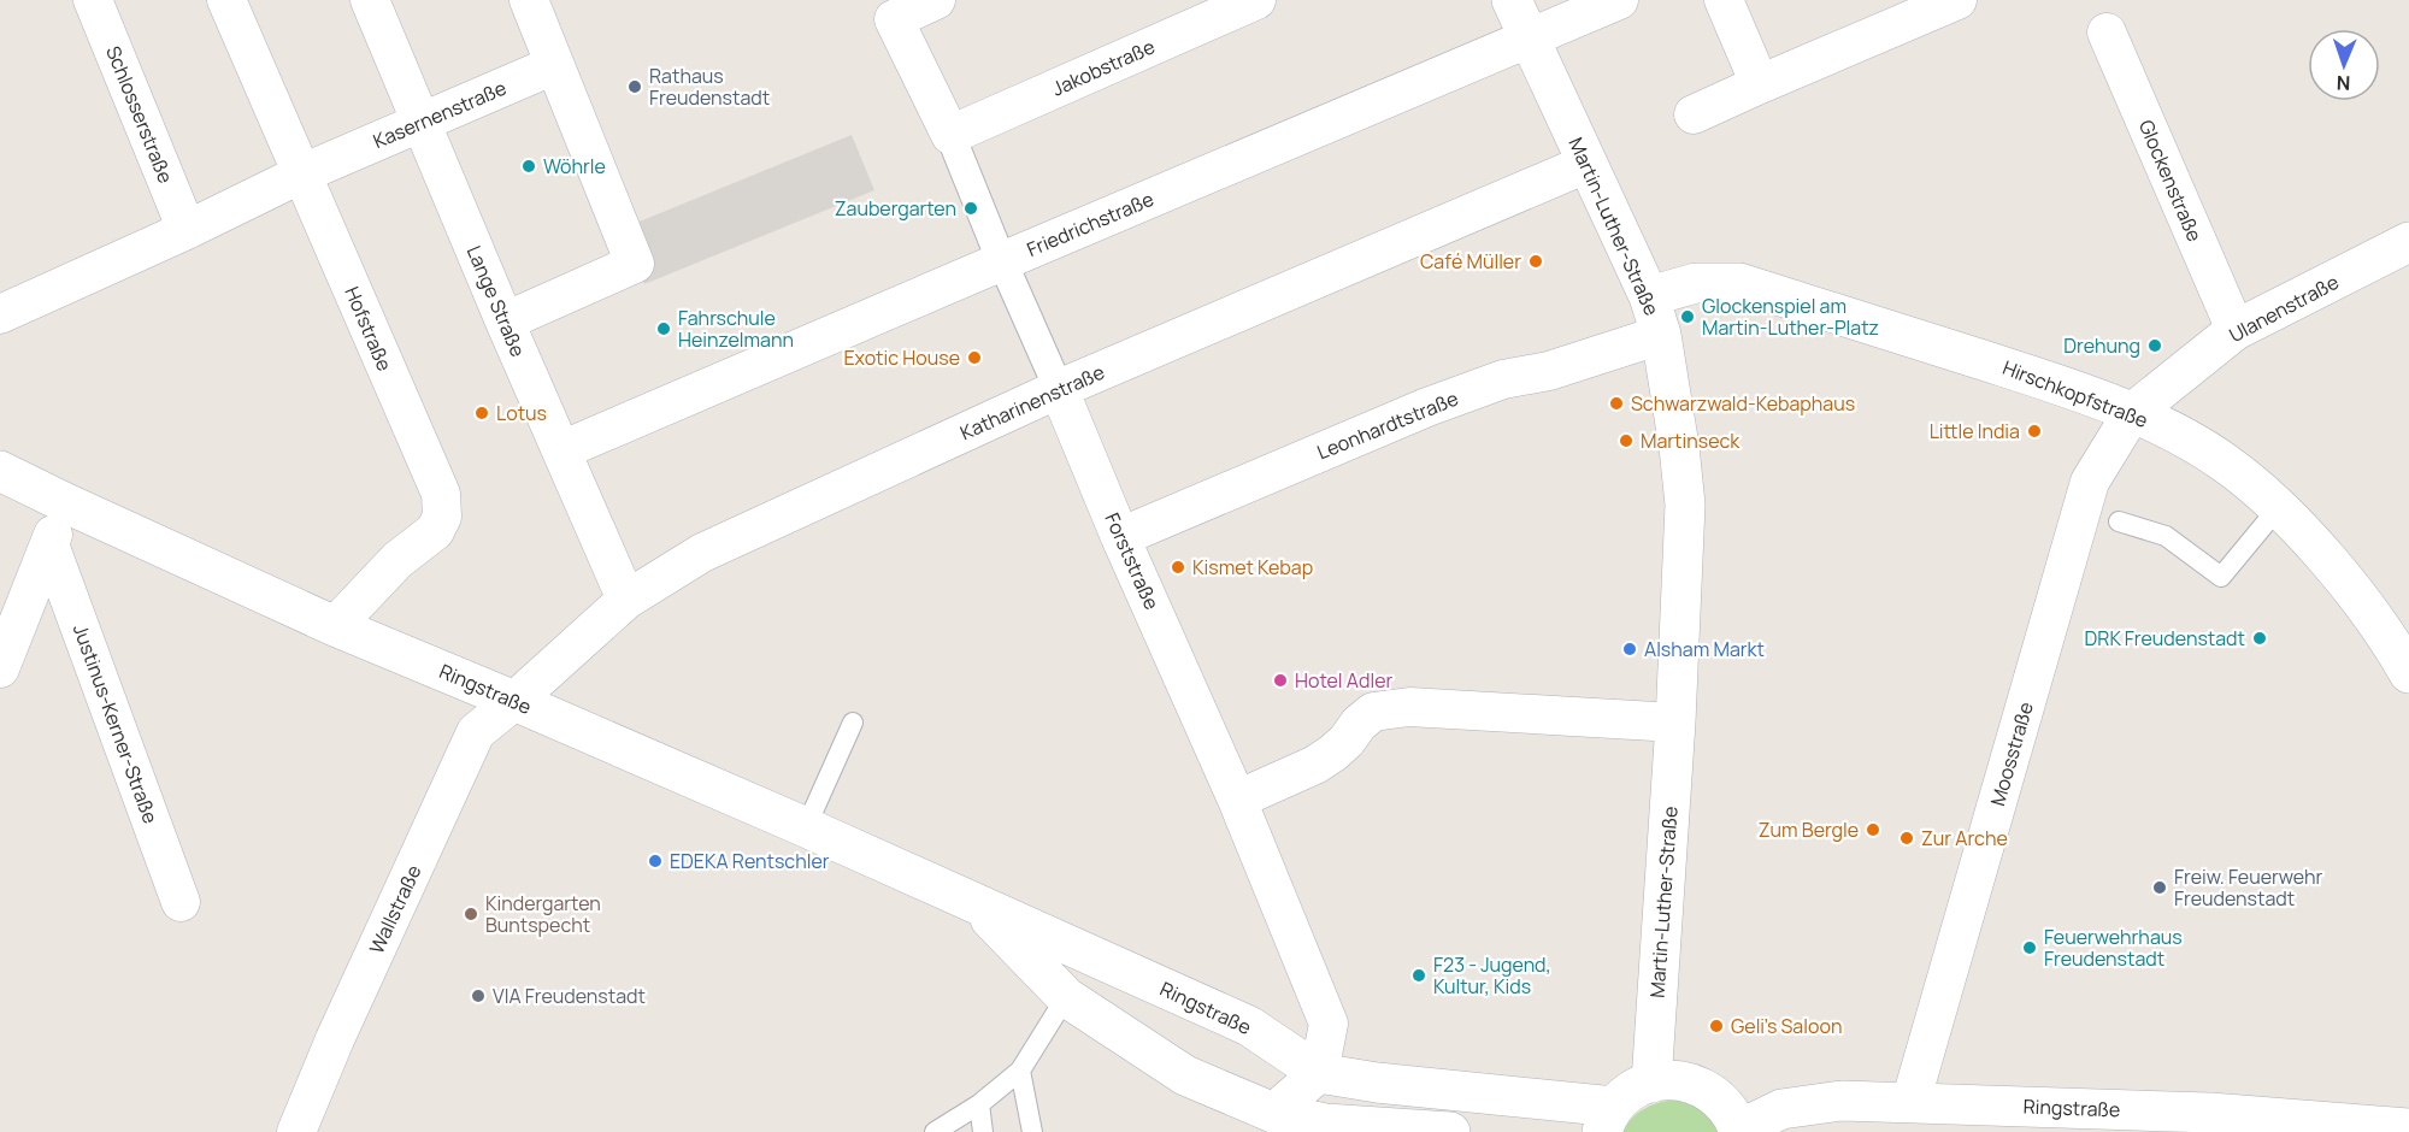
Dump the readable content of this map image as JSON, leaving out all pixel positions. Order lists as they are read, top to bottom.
{
  "streets": {
    "main road": [
      "Martin-Luther-Straße",
      "Ulanenstraße",
      "Hirschkopfstraße",
      "Ringstraße"
    ],
    "street": [
      "Jakobstraße",
      "Schlosserstraße",
      "Kasernenstraße",
      "Glockenstraße",
      "Friedrichstraße",
      "Lange Straße",
      "Hofstraße",
      "Katharinenstraße",
      "Leonhardtstraße",
      "Forststraße",
      "Justinus-Kerner-Straße",
      "Moosstraße",
      "Wallstraße"
    ]
  },
  "crossings": [
    ["Jakobstraße", "Forststraße"],
    ["Schlosserstraße", "Kasernenstraße"],
    ["Kasernenstraße", "Lange Straße"],
    ["Kasernenstraße", "Hofstraße"],
    ["Glockenstraße", "Ulanenstraße"],
    ["Friedrichstraße", "Martin-Luther-Straße"],
    ["Friedrichstraße", "Lange Straße"],
    ["Friedrichstraße", "Forststraße"],
    ["Martin-Luther-Straße", "Hirschkopfstraße"],
    ["Martin-Luther-Straße", "Katharinenstraße"],
    ["Martin-Luther-Straße", "Leonhardtstraße"],
    ["Lange Straße", "Katharinenstraße"],
    ["Ulanenstraße", "Hirschkopfstraße"],
    ["Ulanenstraße", "Moosstraße"],
    ["Hofstraße", "Ringstraße"],
    ["Hirschkopfstraße", "Moosstraße"],
    ["Katharinenstraße", "Forststraße"],
    ["Katharinenstraße", "Ringstraße"],
    ["Katharinenstraße", "Wallstraße"],
    ["Leonhardtstraße", "Forststraße"],
    ["Forststraße", "Ringstraße"],
    ["Ringstraße", "Moosstraße"],
    ["Ringstraße", "Wallstraße"]
  ],
  "places": [
    "Rathaus Freudenstadt",
    "Wöhrle",
    "Zaubergarten",
    "Café Müller",
    "Glockenspiel am Martin-Luther-Platz",
    "Fahrschule Heinzelmann",
    "Drehung",
    "Exotic House",
    "Schwarzwald-Kebaphaus",
    "Lotus",
    "Little India",
    "Martinseck",
    "Kismet Kebap",
    "DRK Freudenstadt",
    "Alsham Markt",
    "Hotel Adler",
    "Zum Bergle",
    "Zur Arche",
    "EDEKA Rentschler",
    "Freiw. Feuerwehr Freudenstadt",
    "Kindergarten Buntspecht",
    "Feuerwehrhaus Freudenstadt",
    "F23 - Jugend, Kultur, Kids",
    "VIA Freudenstadt",
    "Geli's Saloon"
  ],
  "north": "bottom"
}
